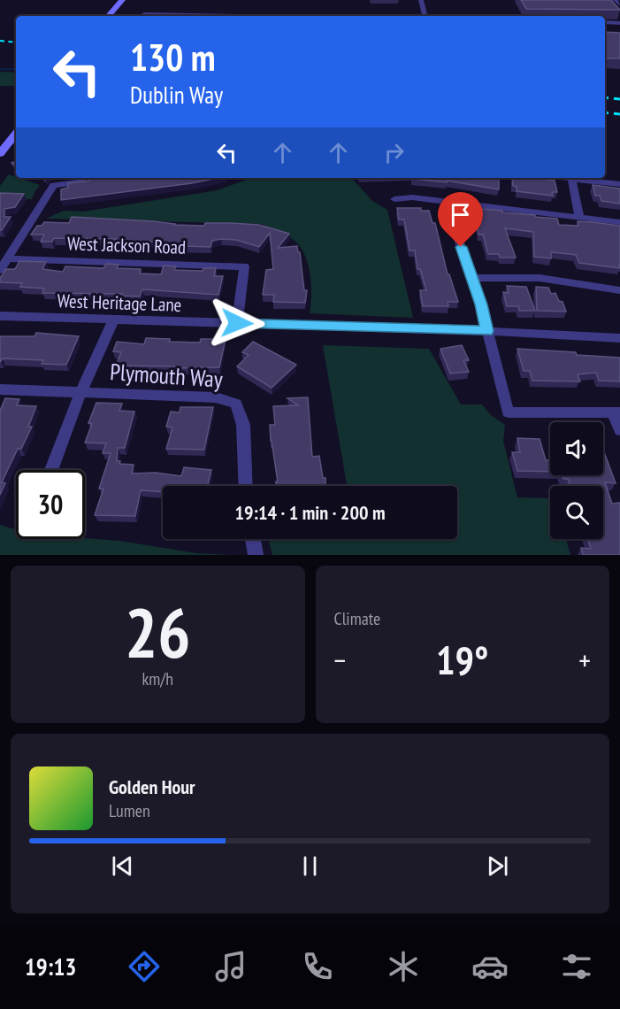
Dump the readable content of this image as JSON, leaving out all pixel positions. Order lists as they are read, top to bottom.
{
  "streets": {
    "street": ["West Jackson Road", "West Heritage Lane", "Plymouth Way"]
  },
  "crossings": [
    ["West Jackson Road", "West Heritage Lane"]
  ],
  "page": {
    "turn": ["130 m", "Dublin Way"],
    "limit": "30",
    "trip": "19:14 · 1 min · 200 m",
    "tile": [
      ["26", "km/h"],
      "Climate"
    ],
    "heat": ["−", "19°", "+"],
    "song": ["Golden Hour", "Lumen"],
    "tabs": "19:13"
  }
}
